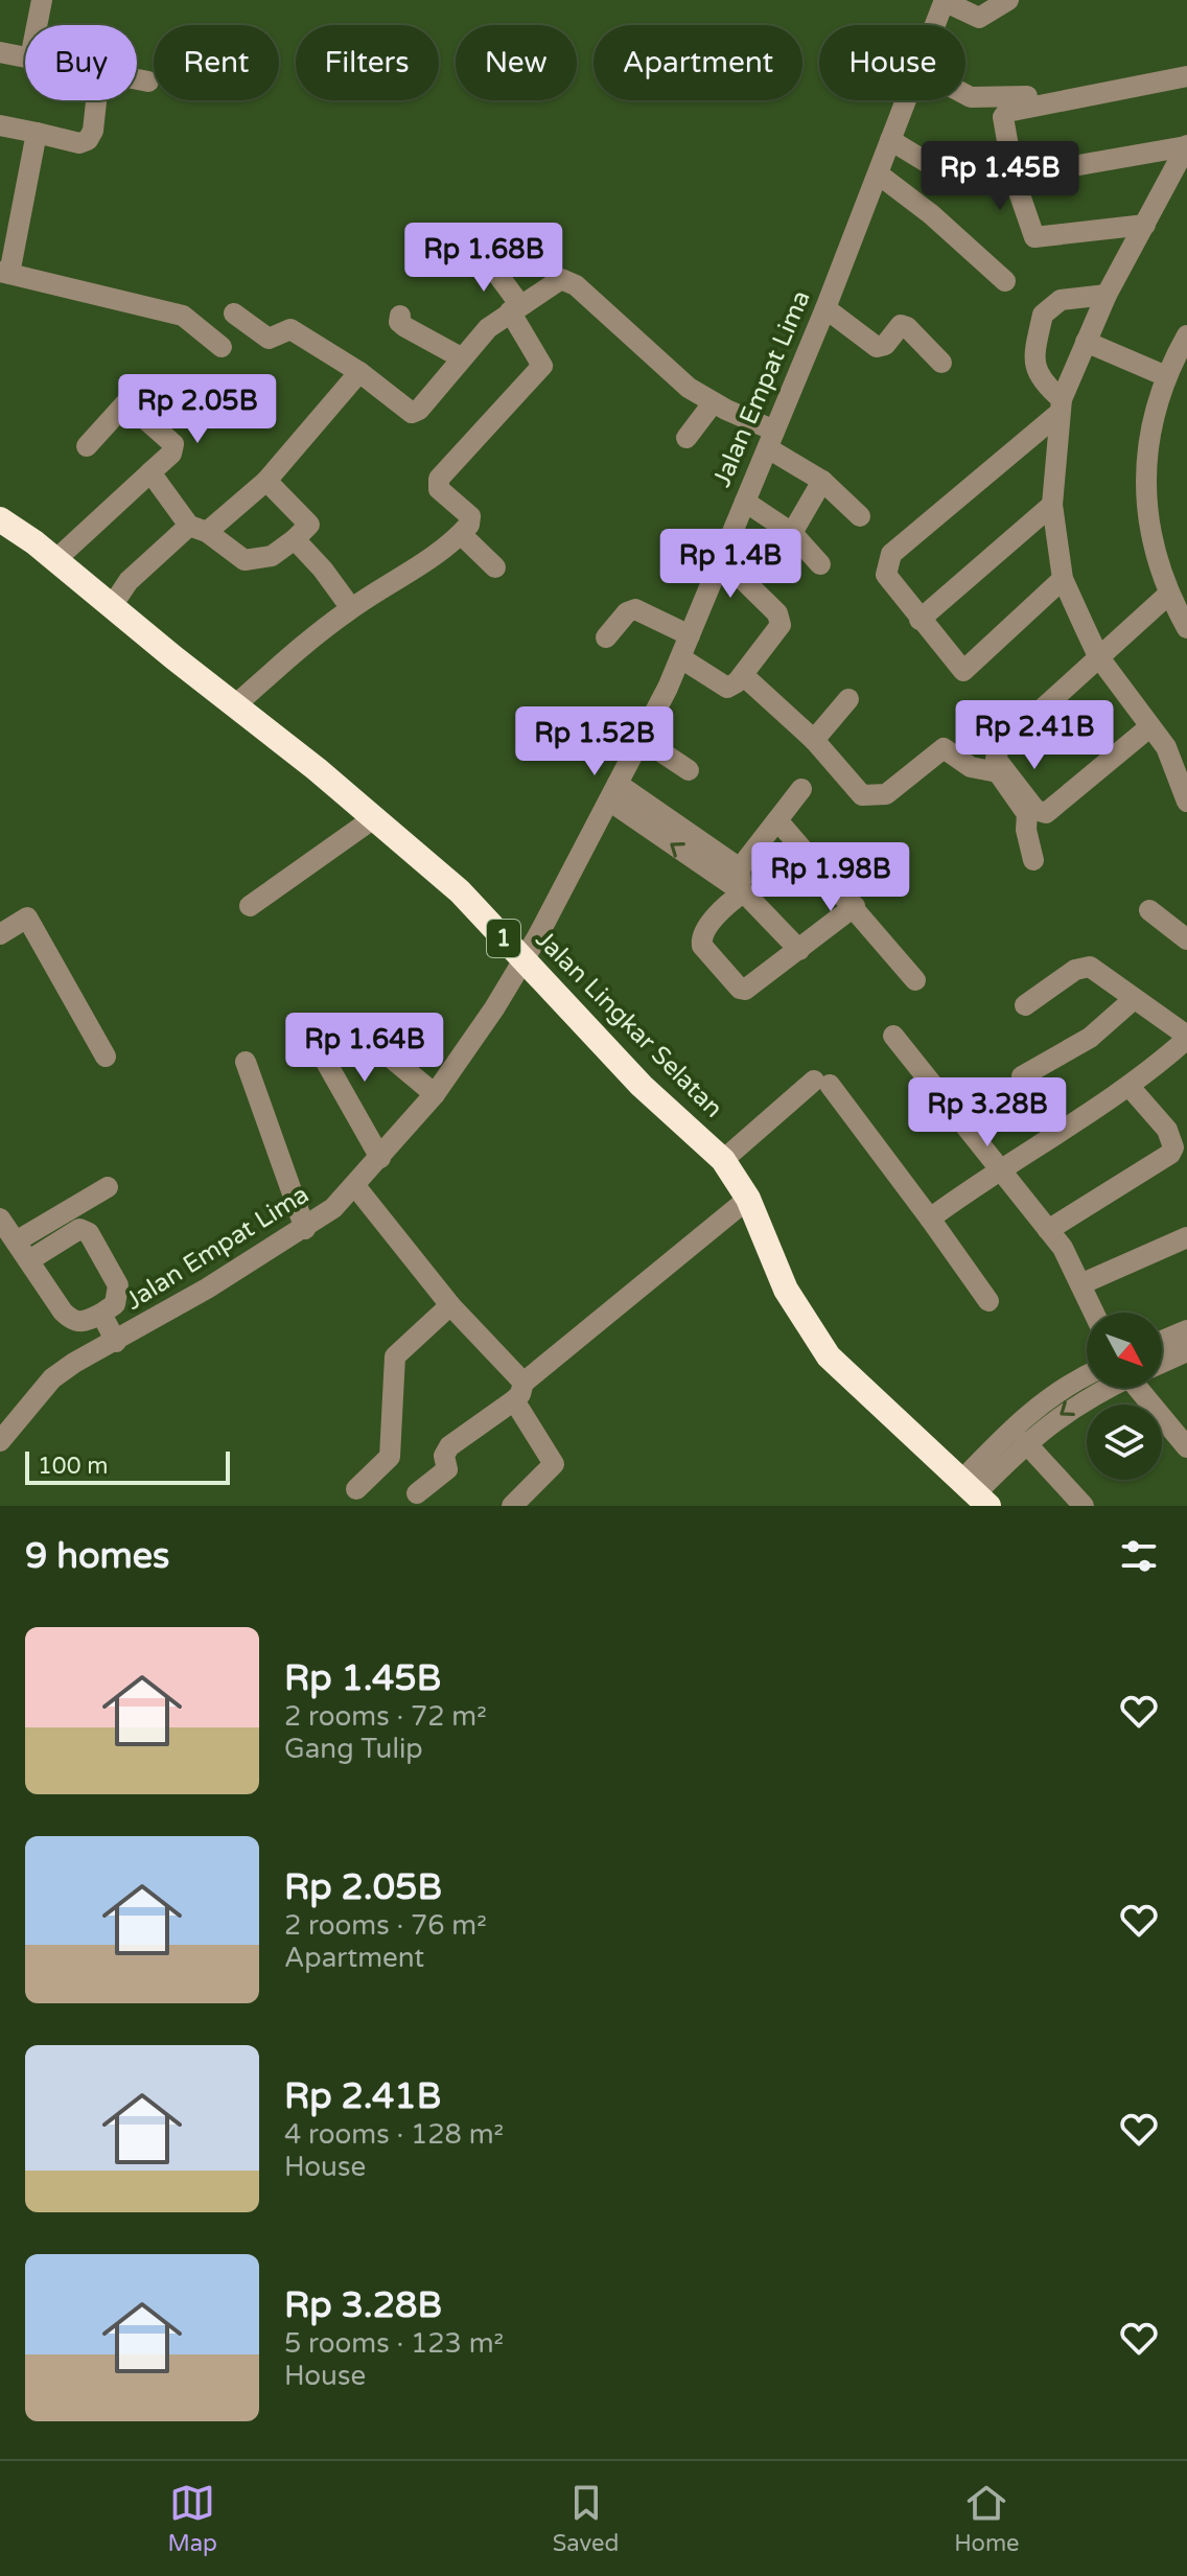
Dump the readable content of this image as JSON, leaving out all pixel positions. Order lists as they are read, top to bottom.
{
  "streets": {
    "highway": ["1", "Jalan Lingkar Selatan"],
    "street": ["Jalan Empat Lima"]
  },
  "crossings": [
    ["Jalan Empat Lima", "Jalan Lingkar Selatan"]
  ],
  "scale_bar": "100 m",
  "north": "bottom right",
  "page": {
    "chip": [
      "Buy",
      "Rent",
      "Filters",
      "New",
      "Apartment",
      "House"
    ],
    "price": [
      "Rp 1.45B",
      "Rp 1.68B",
      "Rp 2.05B",
      "Rp 1.4B",
      "Rp 2.41B",
      "Rp 1.52B",
      "Rp 1.98B",
      "Rp 1.64B",
      "Rp 3.28B"
    ],
    "scale": "100 m",
    "heading": "9 homes",
    "list": [
      {
        "name": "Rp 1.45B",
        "note": "2 rooms · 72 m² · Gang Tulip"
      },
      {
        "name": "Rp 2.05B",
        "note": "2 rooms · 76 m² · Apartment"
      },
      {
        "name": "Rp 2.41B",
        "note": "4 rooms · 128 m² · House"
      },
      {
        "name": "Rp 3.28B",
        "note": "5 rooms · 123 m² · House"
      }
    ],
    "tabs": ["Map", "Saved", "Home"]
  }
}
